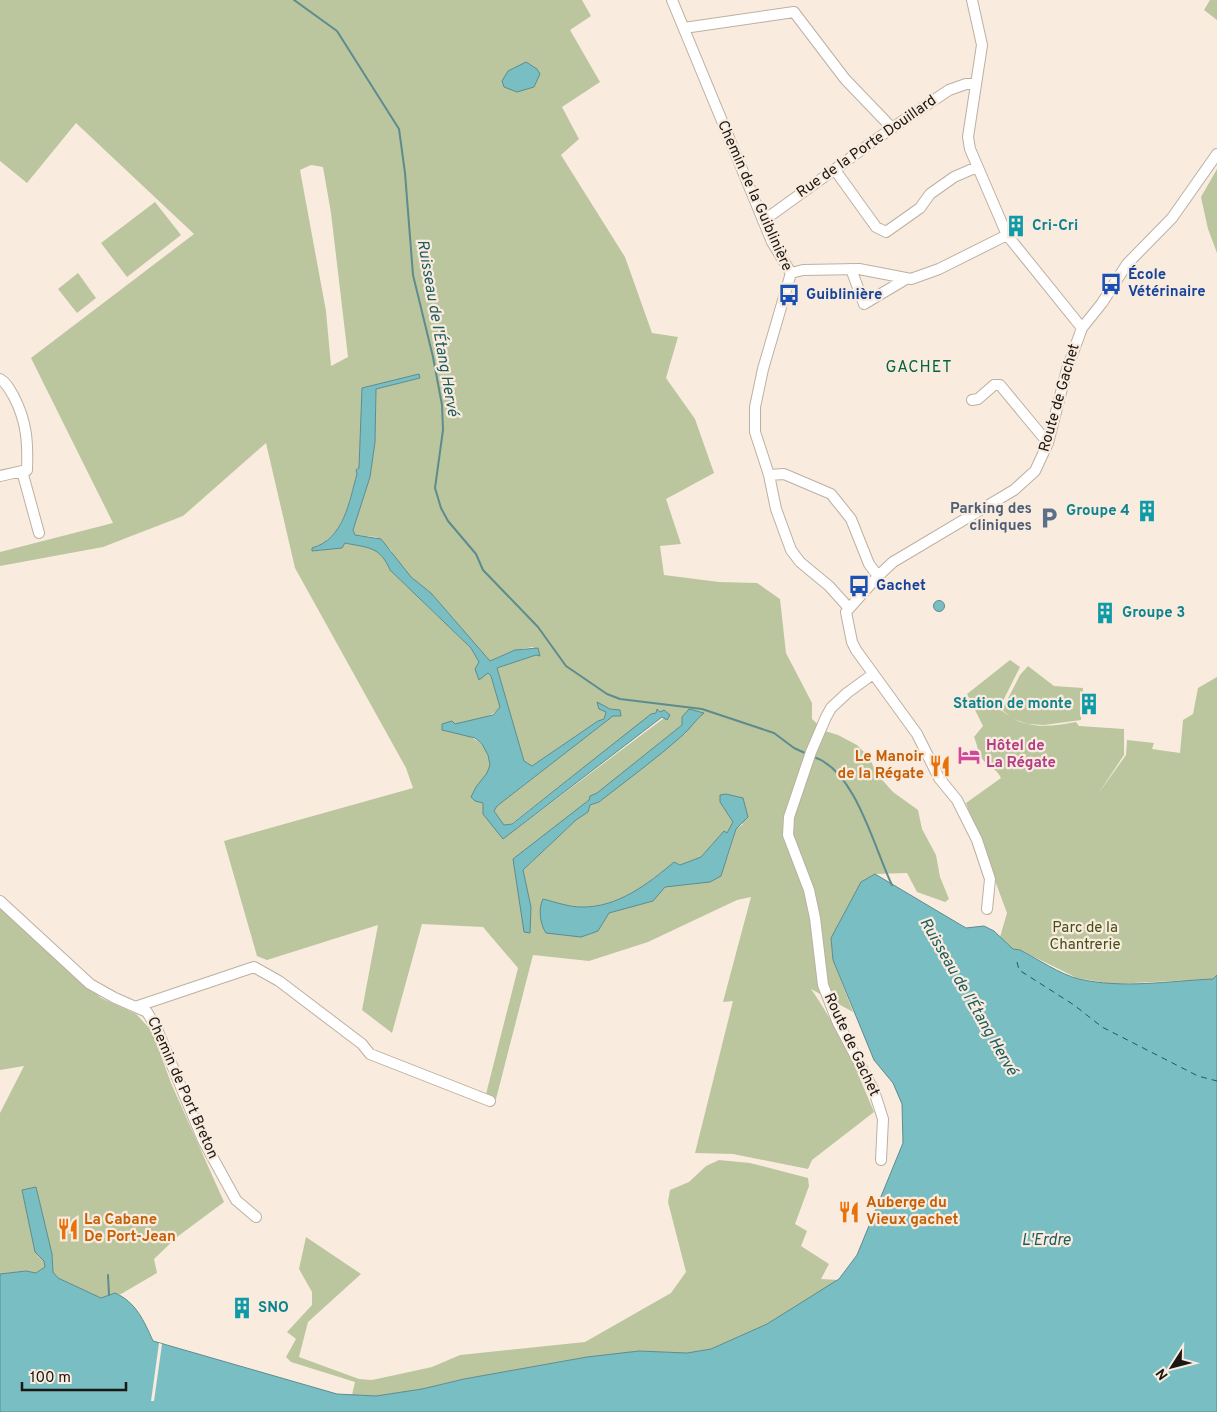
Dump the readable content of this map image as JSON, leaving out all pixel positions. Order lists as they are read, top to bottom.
{
  "streets": {
    "street": [
      "Rue de la Porte Douillard",
      "Chemin de la Guiblinière",
      "Route de Gachet",
      "Chemin de Port Breton"
    ]
  },
  "crossings": [
    ["Rue de la Porte Douillard", "Chemin de la Guiblinière"],
    ["Chemin de la Guiblinière", "Route de Gachet"]
  ],
  "districts": ["GACHET"],
  "water": ["Ruisseau de l'Étang Hervé", "L'Erdre"],
  "parks": ["Parc de la Chantrerie"],
  "places": {
    "building": [
      "Cri-Cri",
      "Groupe 4",
      "Groupe 3",
      "Station de monte",
      "SNO"
    ],
    "bus stop": ["École Vétérinaire", "Guiblinière", "Gachet"],
    "parking": ["Parking des cliniques"],
    "hotel": ["Hôtel de La Régate"],
    "restaurant": ["Le Manoir de la Régate", "Auberge du Vieux gachet", "La Cabane De Port-Jean"]
  },
  "scale_bar": "100 m",
  "north": "bottom left"
}
